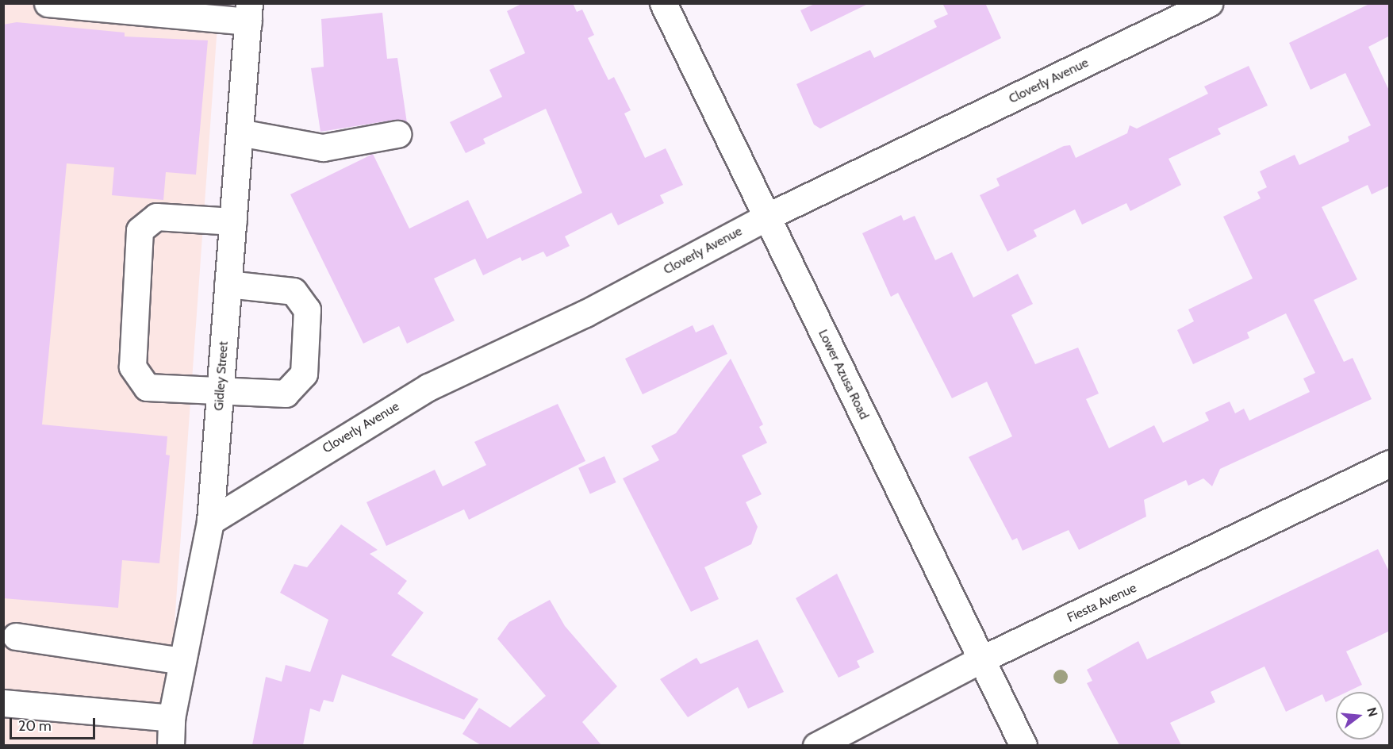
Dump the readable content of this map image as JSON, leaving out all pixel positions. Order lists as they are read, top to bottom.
{
  "streets": {
    "street": [
      "Cloverly Avenue",
      "Lower Azusa Road",
      "Gidley Street",
      "Fiesta Avenue"
    ]
  },
  "crossings": [
    ["Cloverly Avenue", "Lower Azusa Road"],
    ["Cloverly Avenue", "Gidley Street"],
    ["Lower Azusa Road", "Fiesta Avenue"]
  ],
  "scale_bar": "20 m",
  "north": "right"
}
